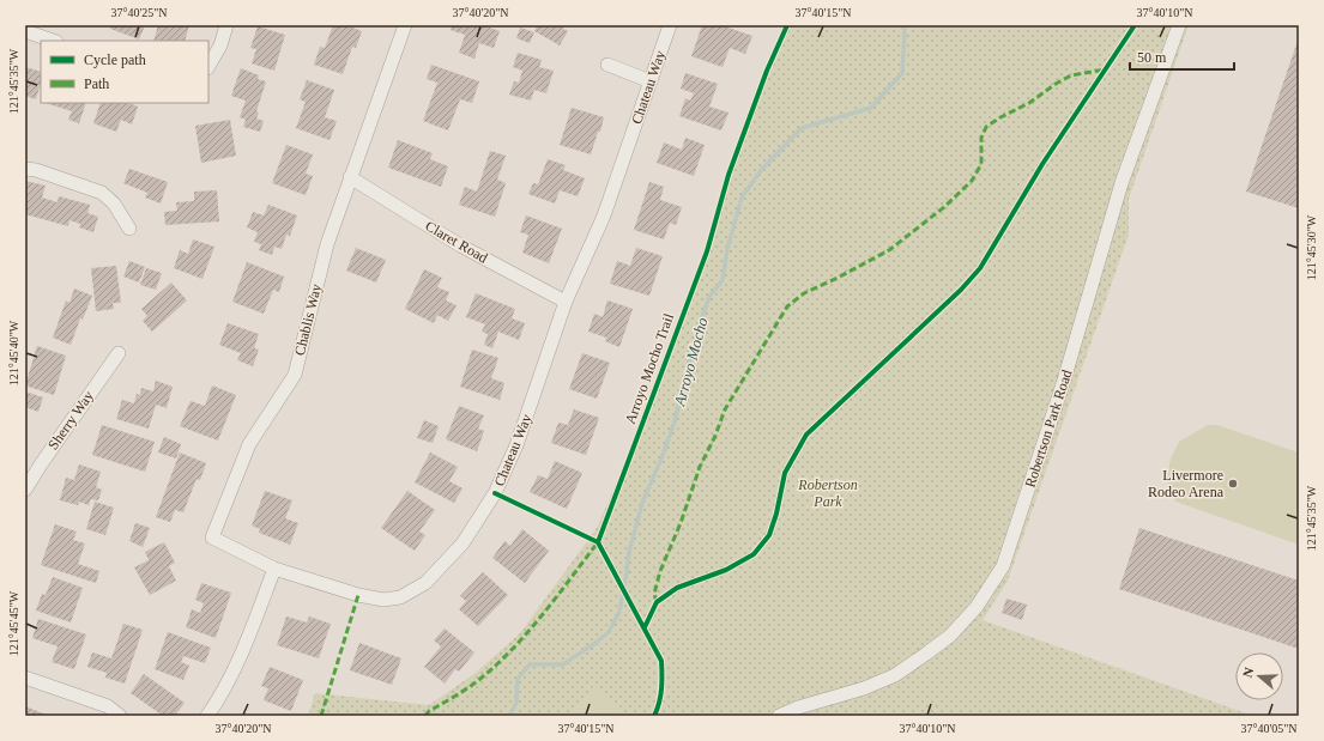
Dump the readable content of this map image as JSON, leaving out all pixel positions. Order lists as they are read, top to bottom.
{
  "streets": {
    "street": [
      "Chateau Way",
      "Claret Road",
      "Chablis Way",
      "Sherry Way",
      "Robertson Park Road"
    ],
    "cycle path": ["Arroyo Mocho Trail"]
  },
  "crossings": [
    ["Chateau Way", "Claret Road"],
    ["Chateau Way", "Chablis Way"],
    ["Claret Road", "Chablis Way"]
  ],
  "water": ["Arroyo Mocho"],
  "parks": ["Robertson Park"],
  "places": ["Livermore Rodeo Arena"],
  "legend": ["Cycle path", "Path"],
  "scale_bar": "50 m",
  "north": "left",
  "coordinates": [
    "37°40'25\"N",
    "37°40'20\"N",
    "37°40'15\"N",
    "37°40'10\"N",
    "121°45'35\"W",
    "121°45'30\"W",
    "121°45'40\"W",
    "121°45'45\"W",
    "37°40'05\"N"
  ]
}
